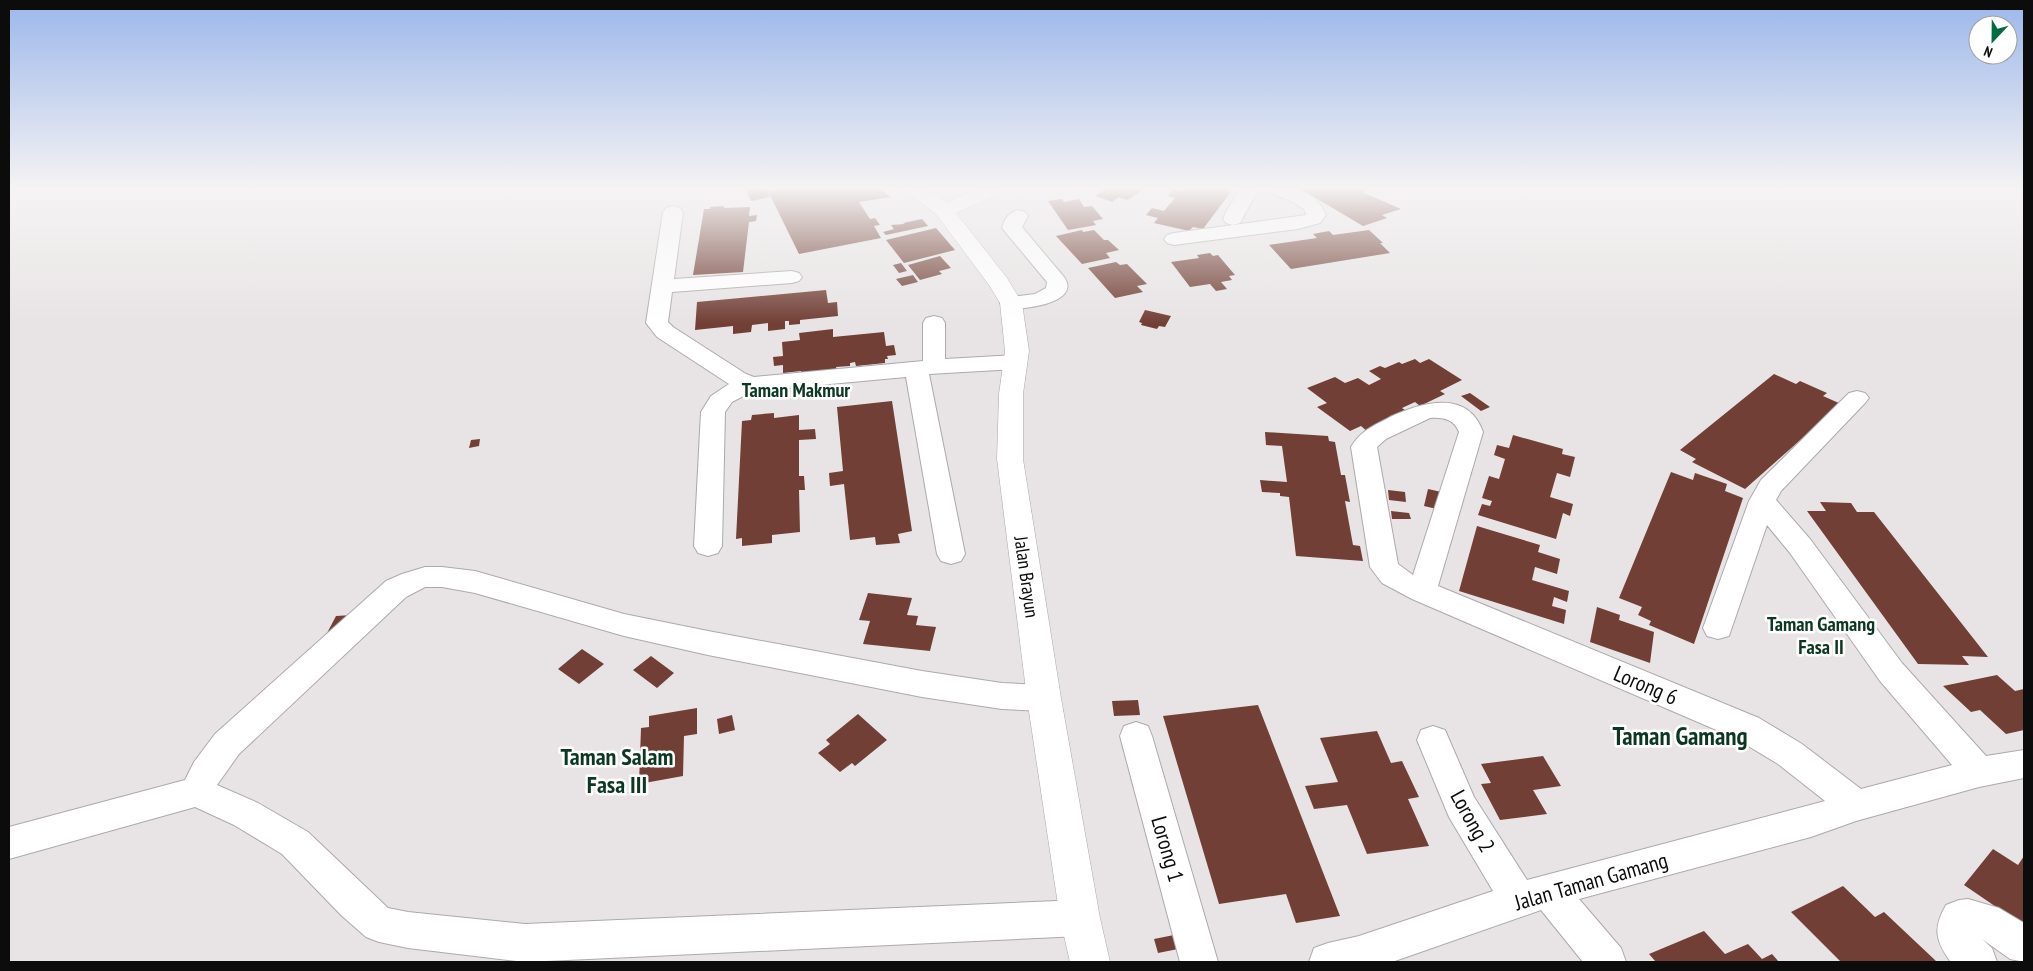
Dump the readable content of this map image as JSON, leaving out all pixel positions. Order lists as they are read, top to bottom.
{
  "streets": {
    "main road": ["Jalan Brayun"],
    "street": [
      "Lorong 6",
      "Lorong 2",
      "Lorong 1",
      "Jalan Taman Gamang"
    ]
  },
  "crossings": [
    ["Lorong 6", "Jalan Taman Gamang"],
    ["Lorong 2", "Jalan Taman Gamang"]
  ],
  "districts": [
    "Taman Makmur",
    "Taman Gamang Fasa II",
    "Taman Gamang",
    "Taman Salam Fasa III"
  ],
  "north": "bottom"
}
